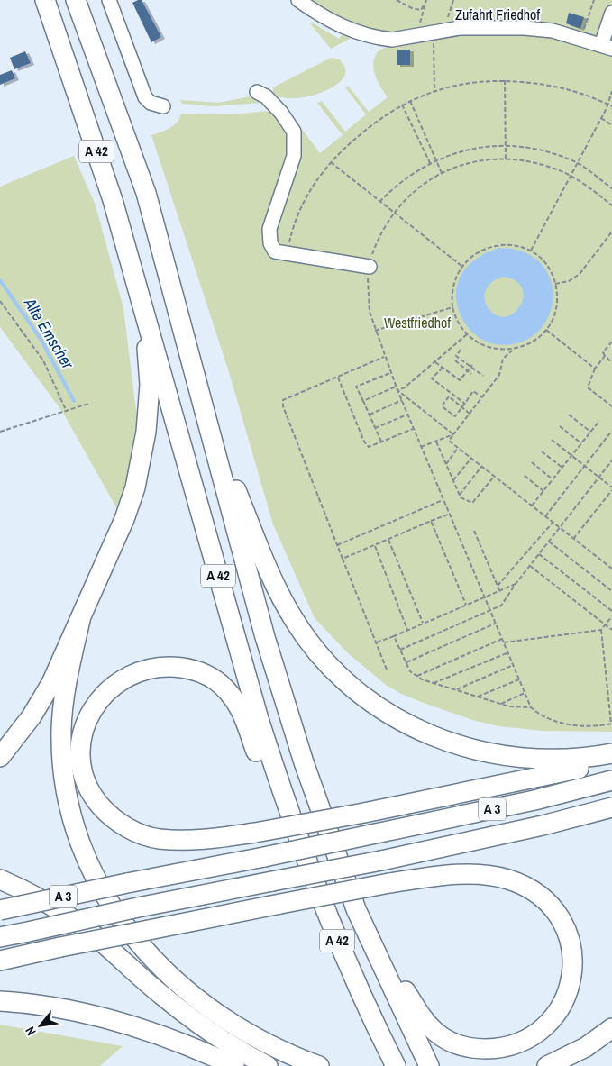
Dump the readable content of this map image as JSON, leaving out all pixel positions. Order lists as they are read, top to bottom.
{
  "streets": {
    "highway": ["A 42", "A 3"],
    "street": ["Zufahrt Friedhof"]
  },
  "water": ["Alte Emscher"],
  "parks": ["Westfriedhof"],
  "north": "bottom left"
}
